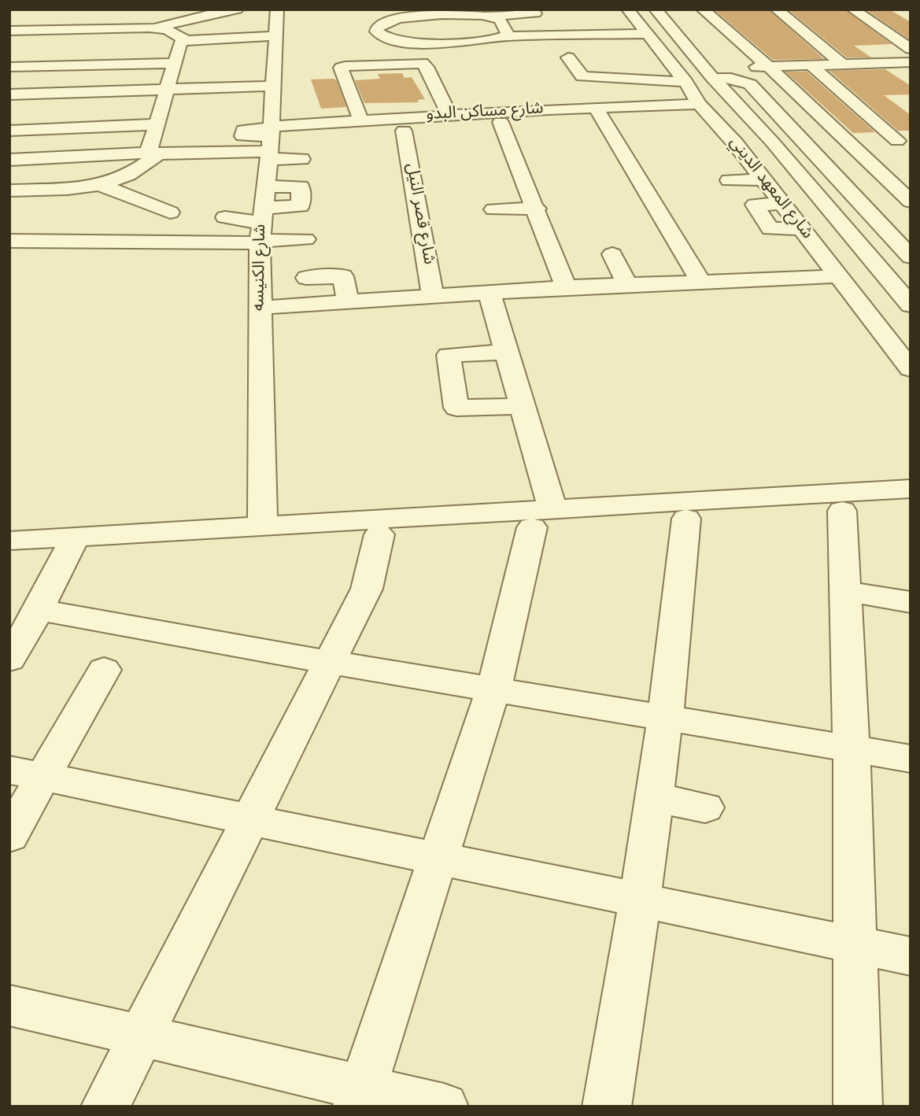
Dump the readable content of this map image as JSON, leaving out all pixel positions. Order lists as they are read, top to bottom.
{
  "streets": {
    "street": [
      "شارع مساكن البدو",
      "شارع المعهد الديني",
      "شارع قصر النيل",
      "شارع الكنيسه"
    ]
  },
  "crossings": [
    ["شارع مساكن البدو", "شارع المعهد الديني"],
    ["شارع مساكن البدو", "شارع الكنيسه"]
  ]
}
